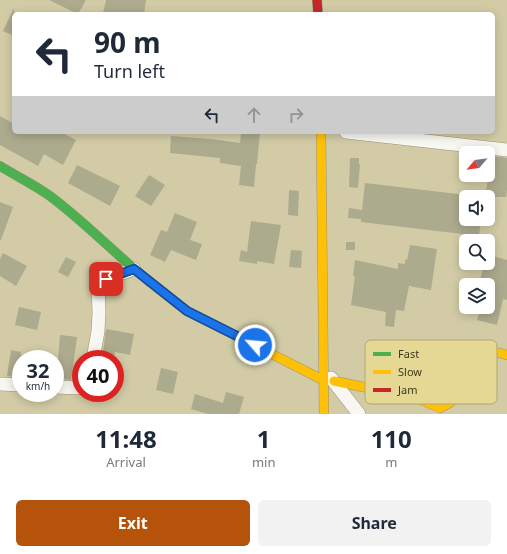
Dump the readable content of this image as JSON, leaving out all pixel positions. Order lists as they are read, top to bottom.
{
  "legend": ["Fast", "Slow", "Jam"],
  "north": "bottom left",
  "page": {
    "turn": ["90 m", "Turn left"],
    "speed": "32 km/h",
    "limit": "40",
    "eta": [
      "11:48",
      "Arrival",
      "1",
      "min",
      "110",
      "m"
    ],
    "buttons": ["Exit", "Share"]
  }
}
